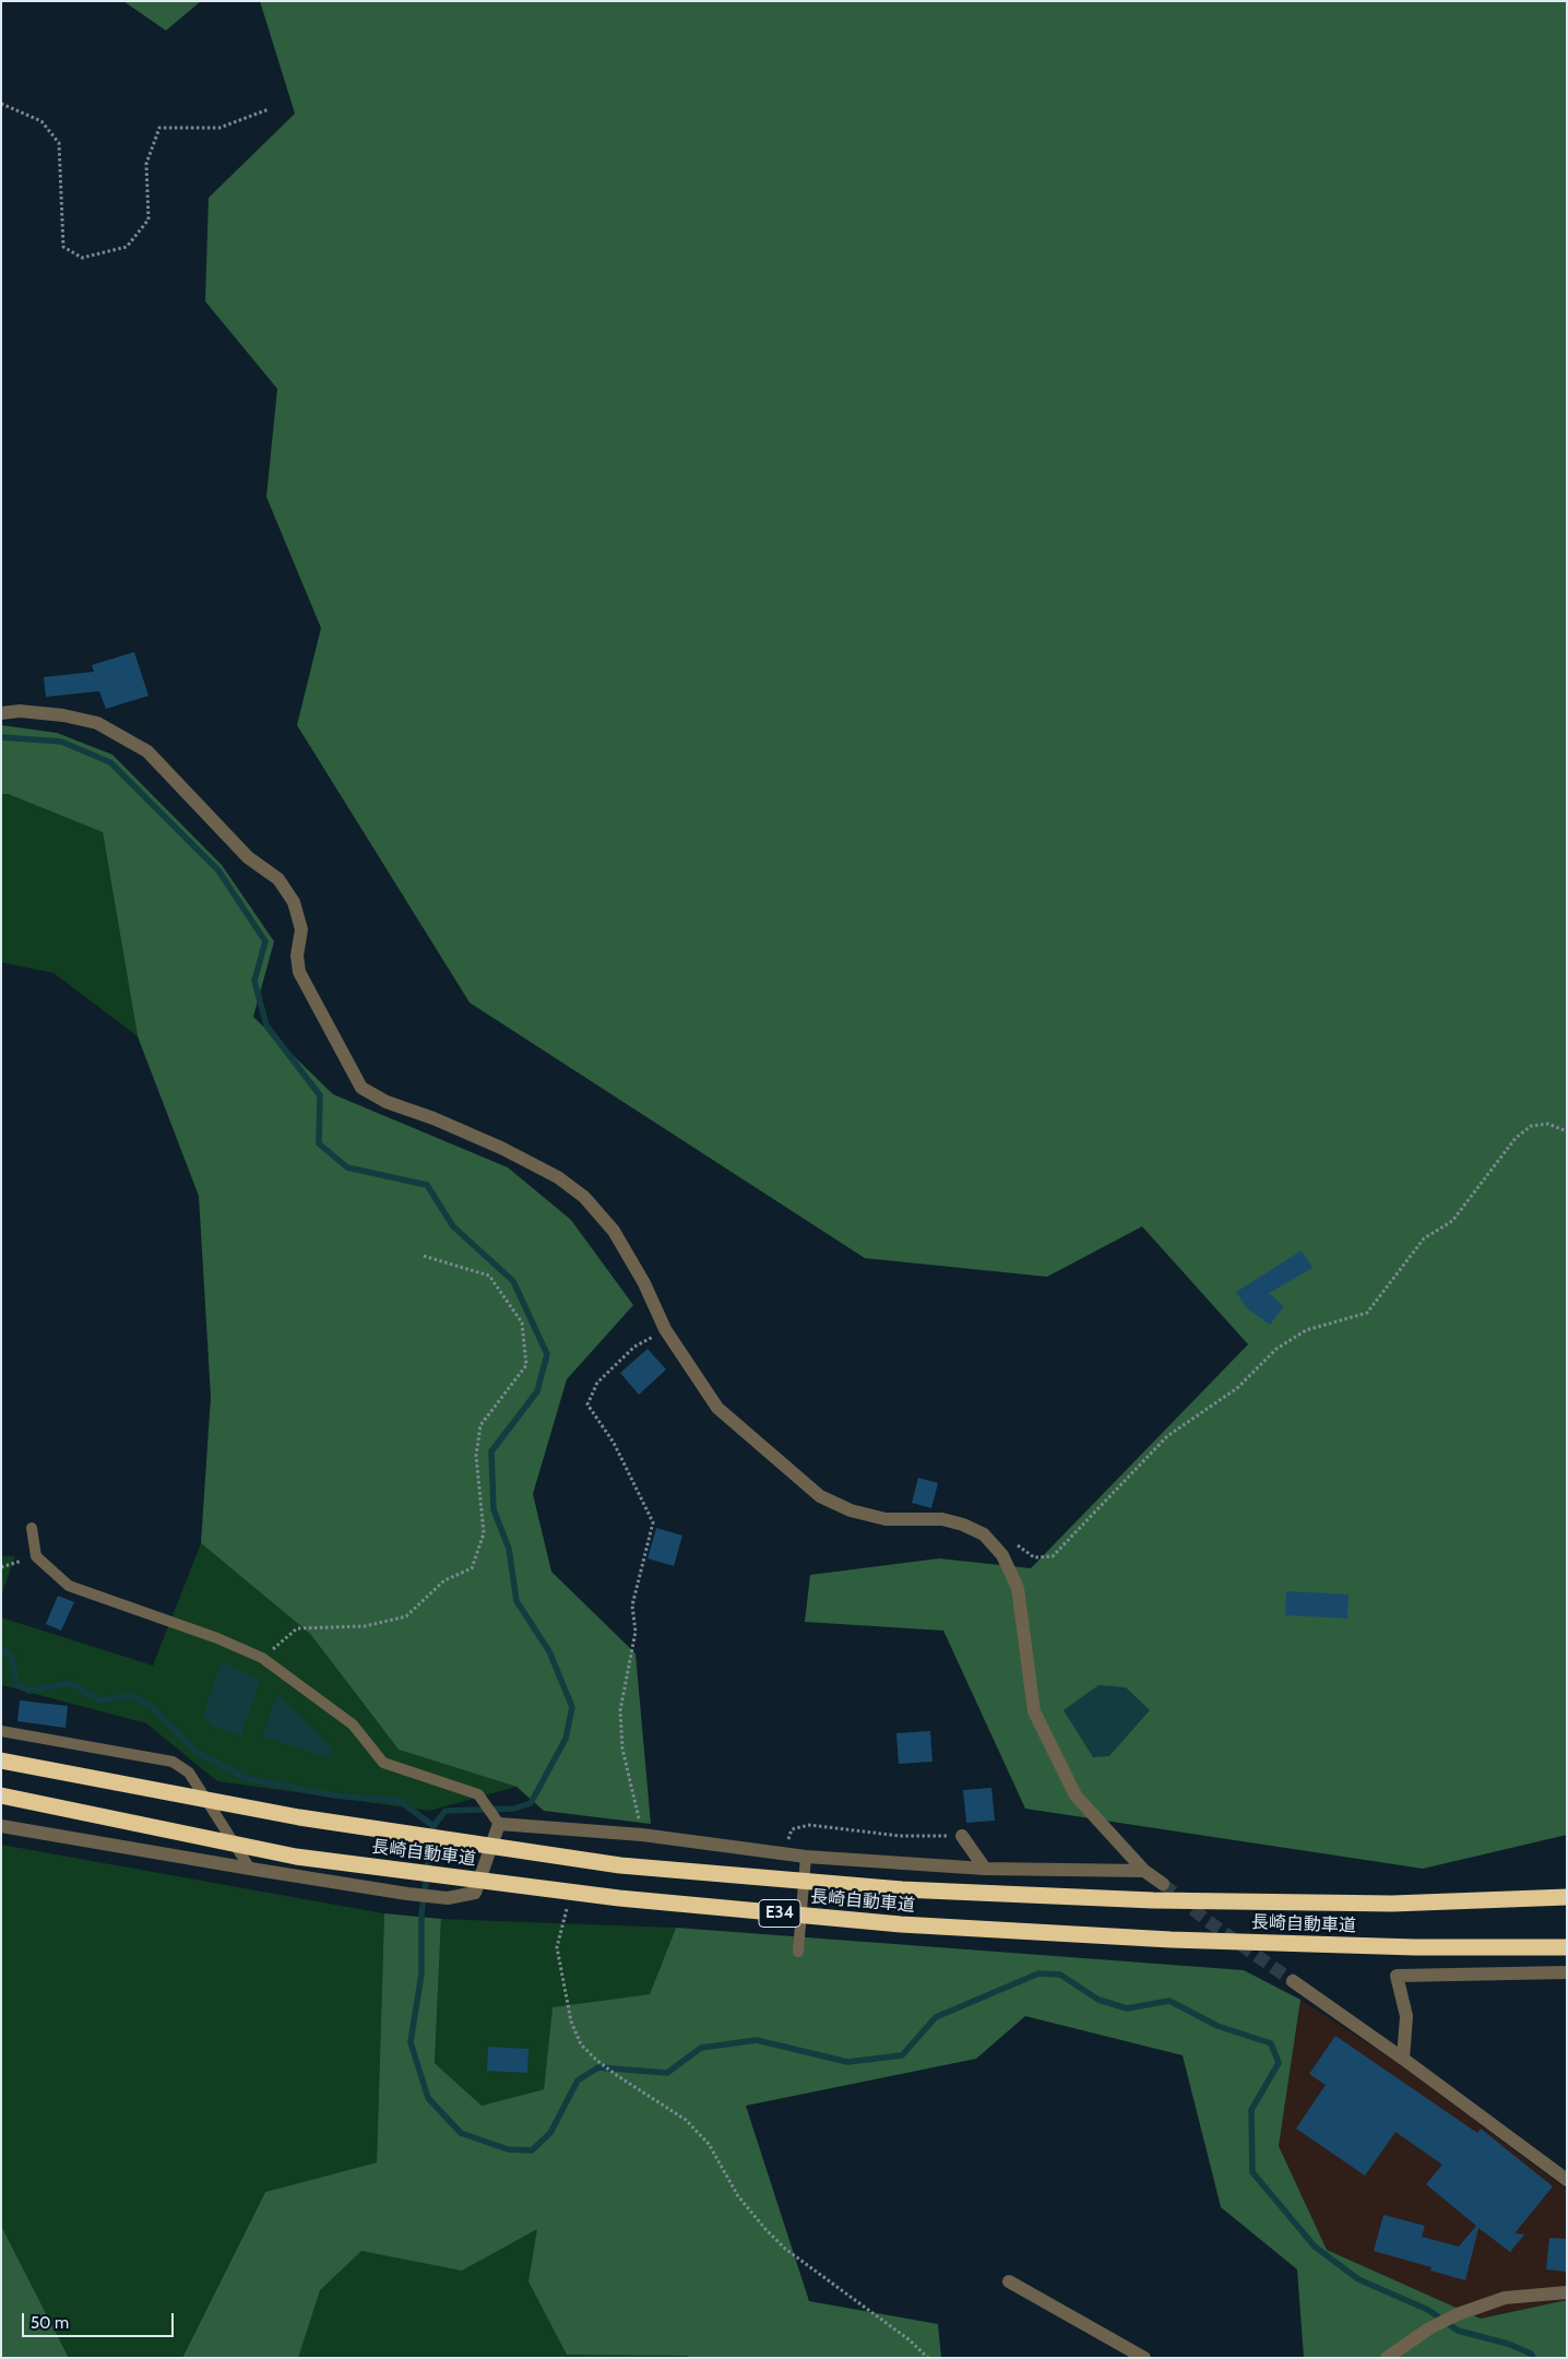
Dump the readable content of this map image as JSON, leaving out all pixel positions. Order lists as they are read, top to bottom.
{
  "streets": {
    "highway": ["長崎自動車道", "E34"]
  },
  "scale_bar": "50 m"
}
